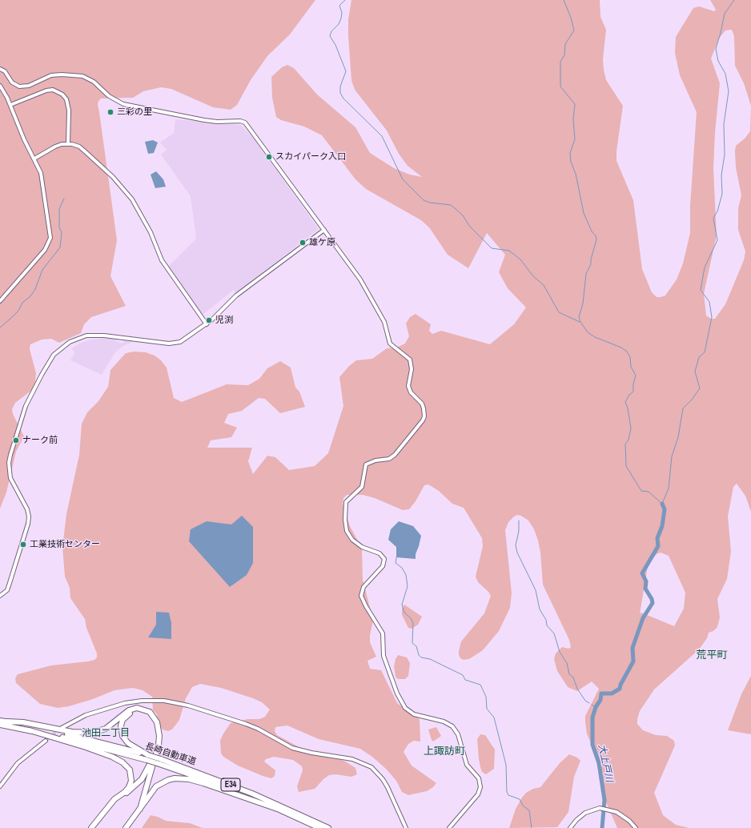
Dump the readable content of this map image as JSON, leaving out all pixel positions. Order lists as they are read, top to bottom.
{
  "streets": {
    "highway": ["長崎自動車道", "E34"]
  },
  "districts": ["荒平町", "池田二丁目", "上諏訪町"],
  "water": ["大上戸川"],
  "places": [
    "三彩の里",
    "スカイパーク入口",
    "雄ケ原",
    "児渕",
    "ナーク前",
    "工業技術センター"
  ]
}
